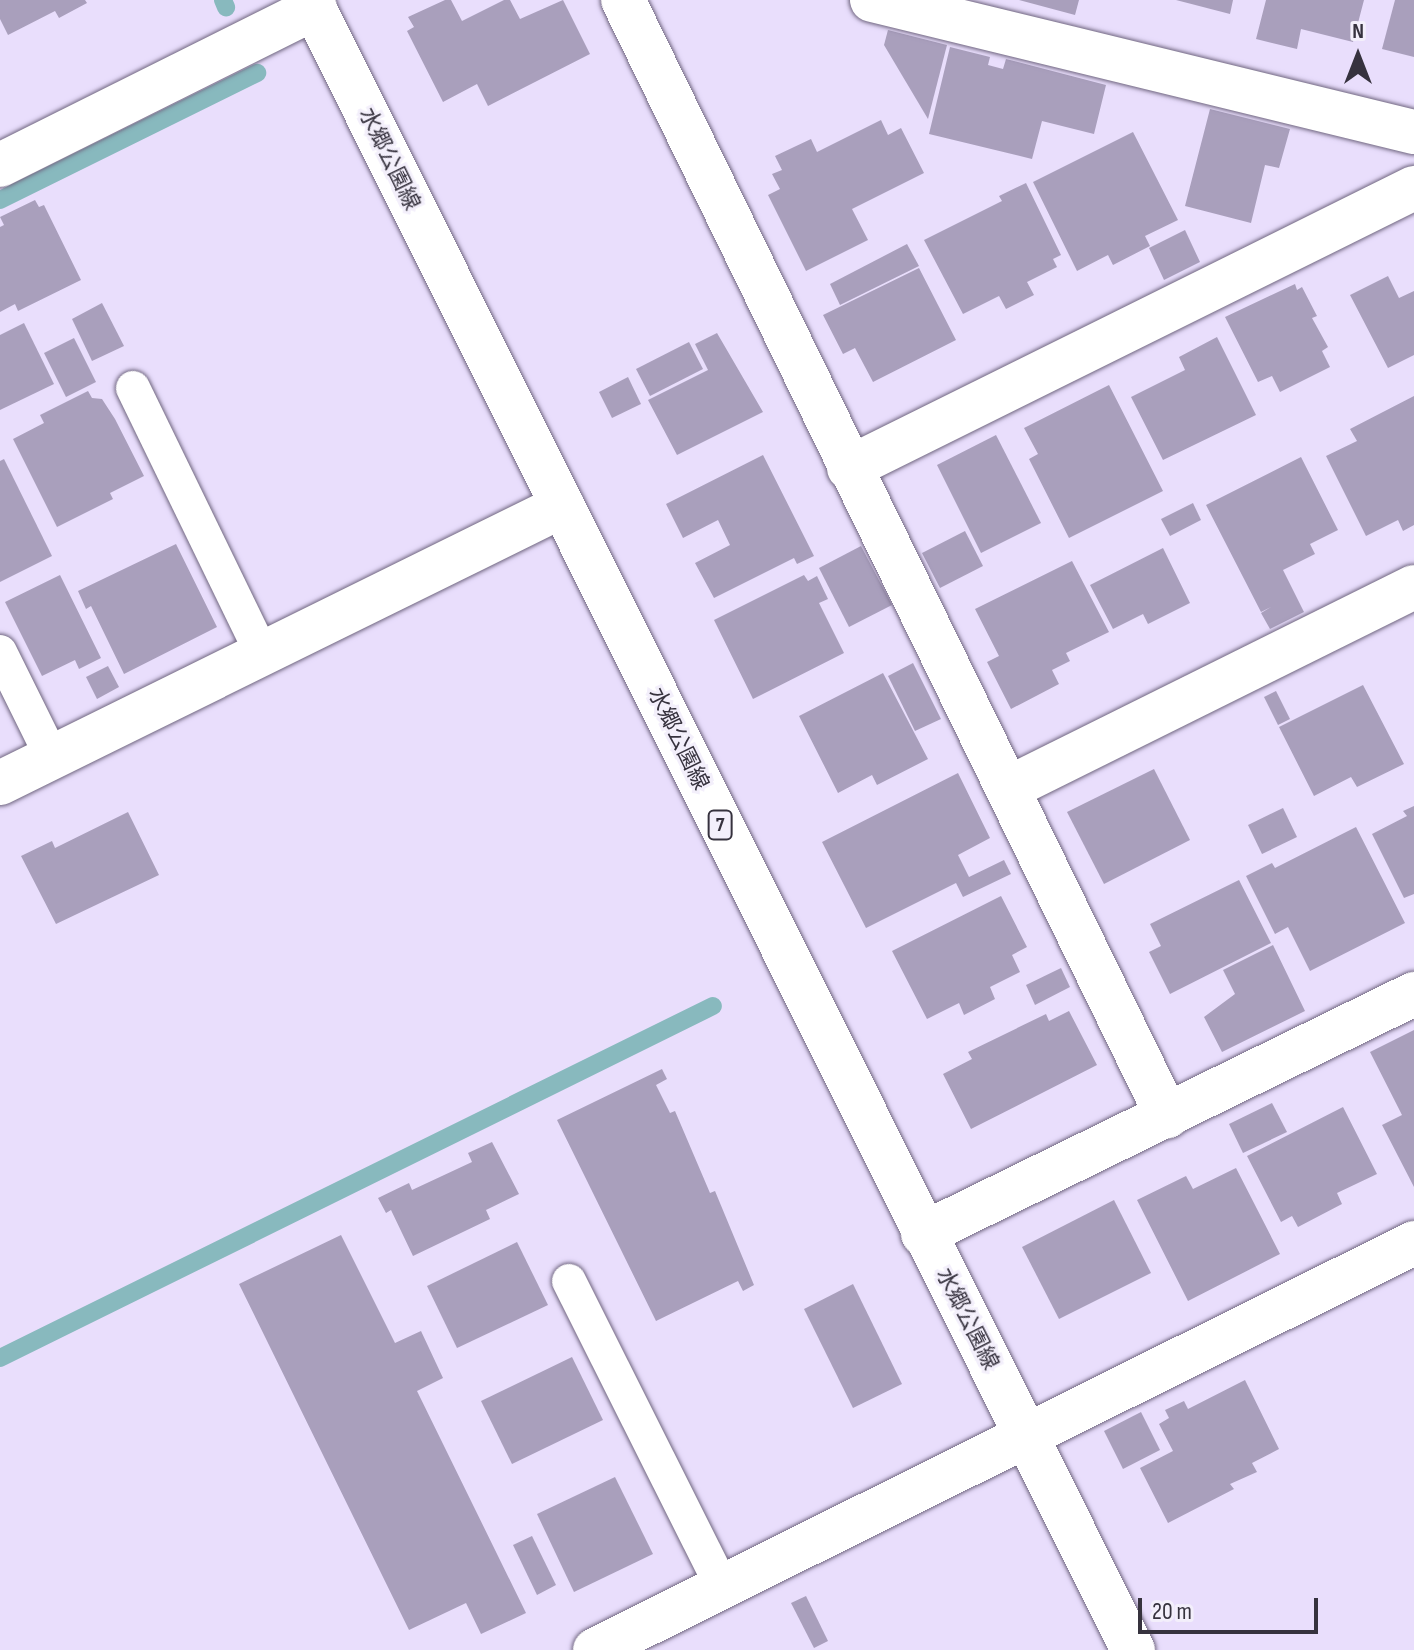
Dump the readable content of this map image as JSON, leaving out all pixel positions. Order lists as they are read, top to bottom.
{
  "streets": {
    "street": ["水郷公園線", "7"]
  },
  "scale_bar": "20 m",
  "north": "top"
}
